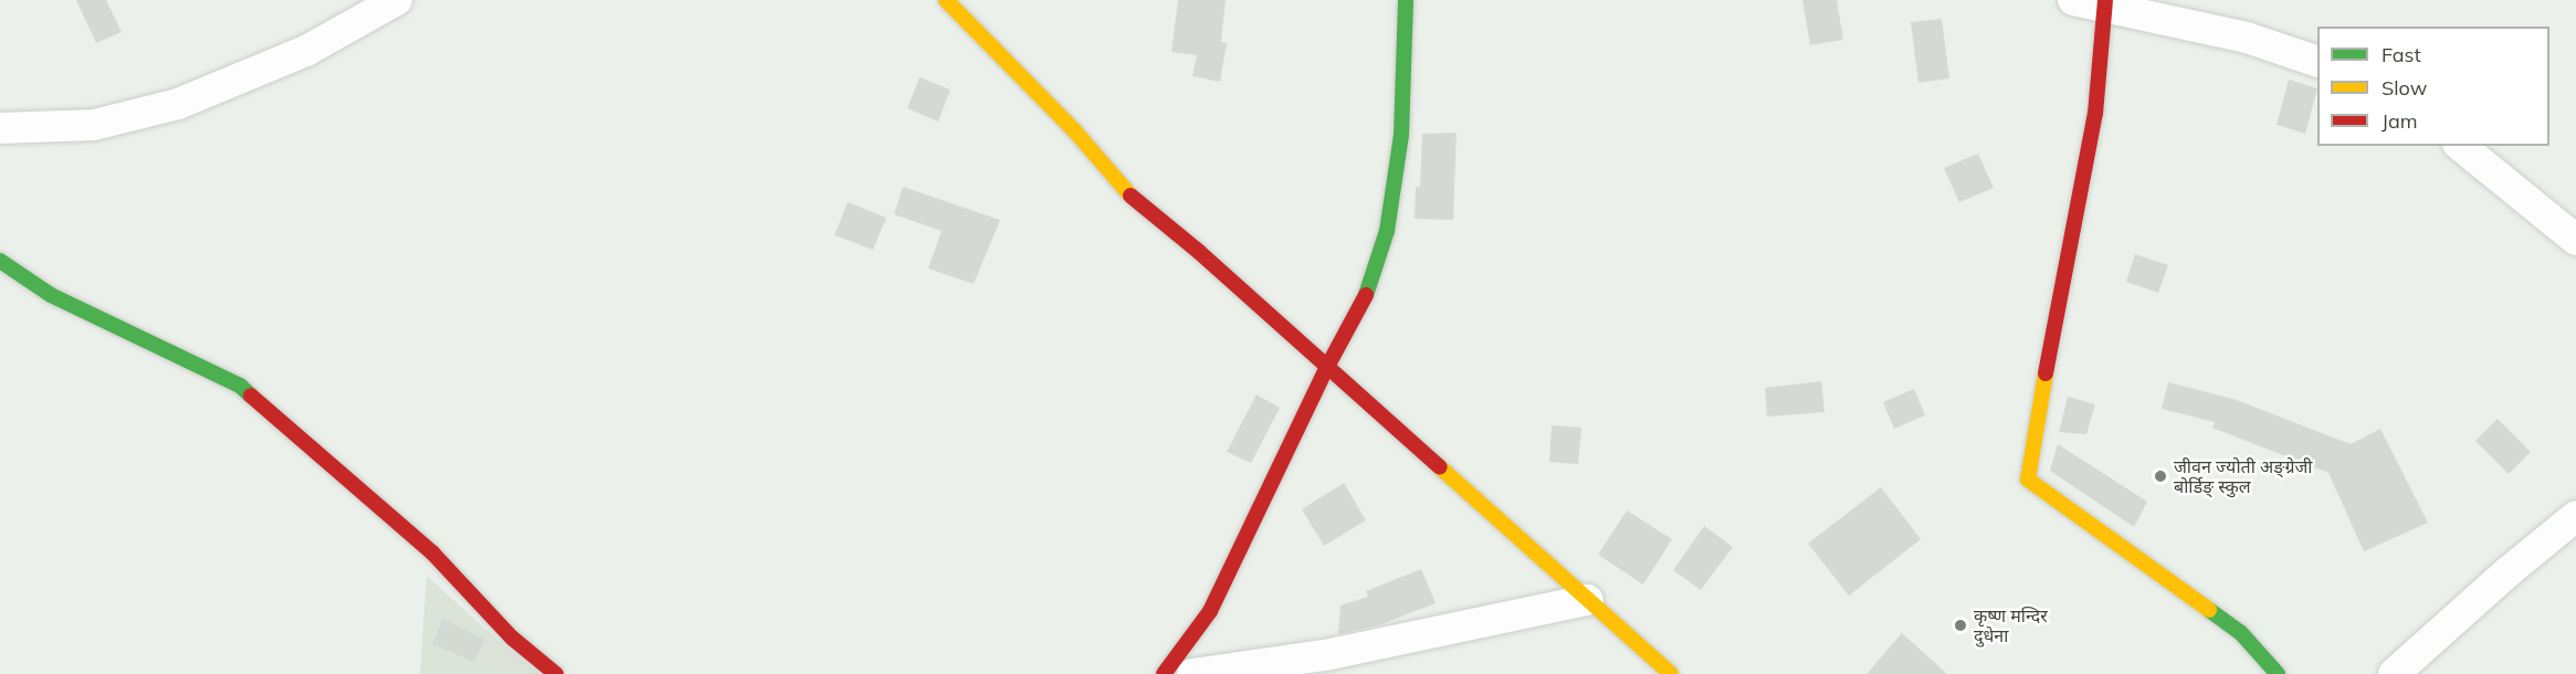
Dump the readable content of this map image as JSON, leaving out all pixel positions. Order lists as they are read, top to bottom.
{
  "places": ["जीवन ज्योती अङ्ग्रेजी बोर्डिङ् स्कुल", "कृष्ण मन्दिर दुधेना"],
  "legend": ["Fast", "Slow", "Jam"]
}
